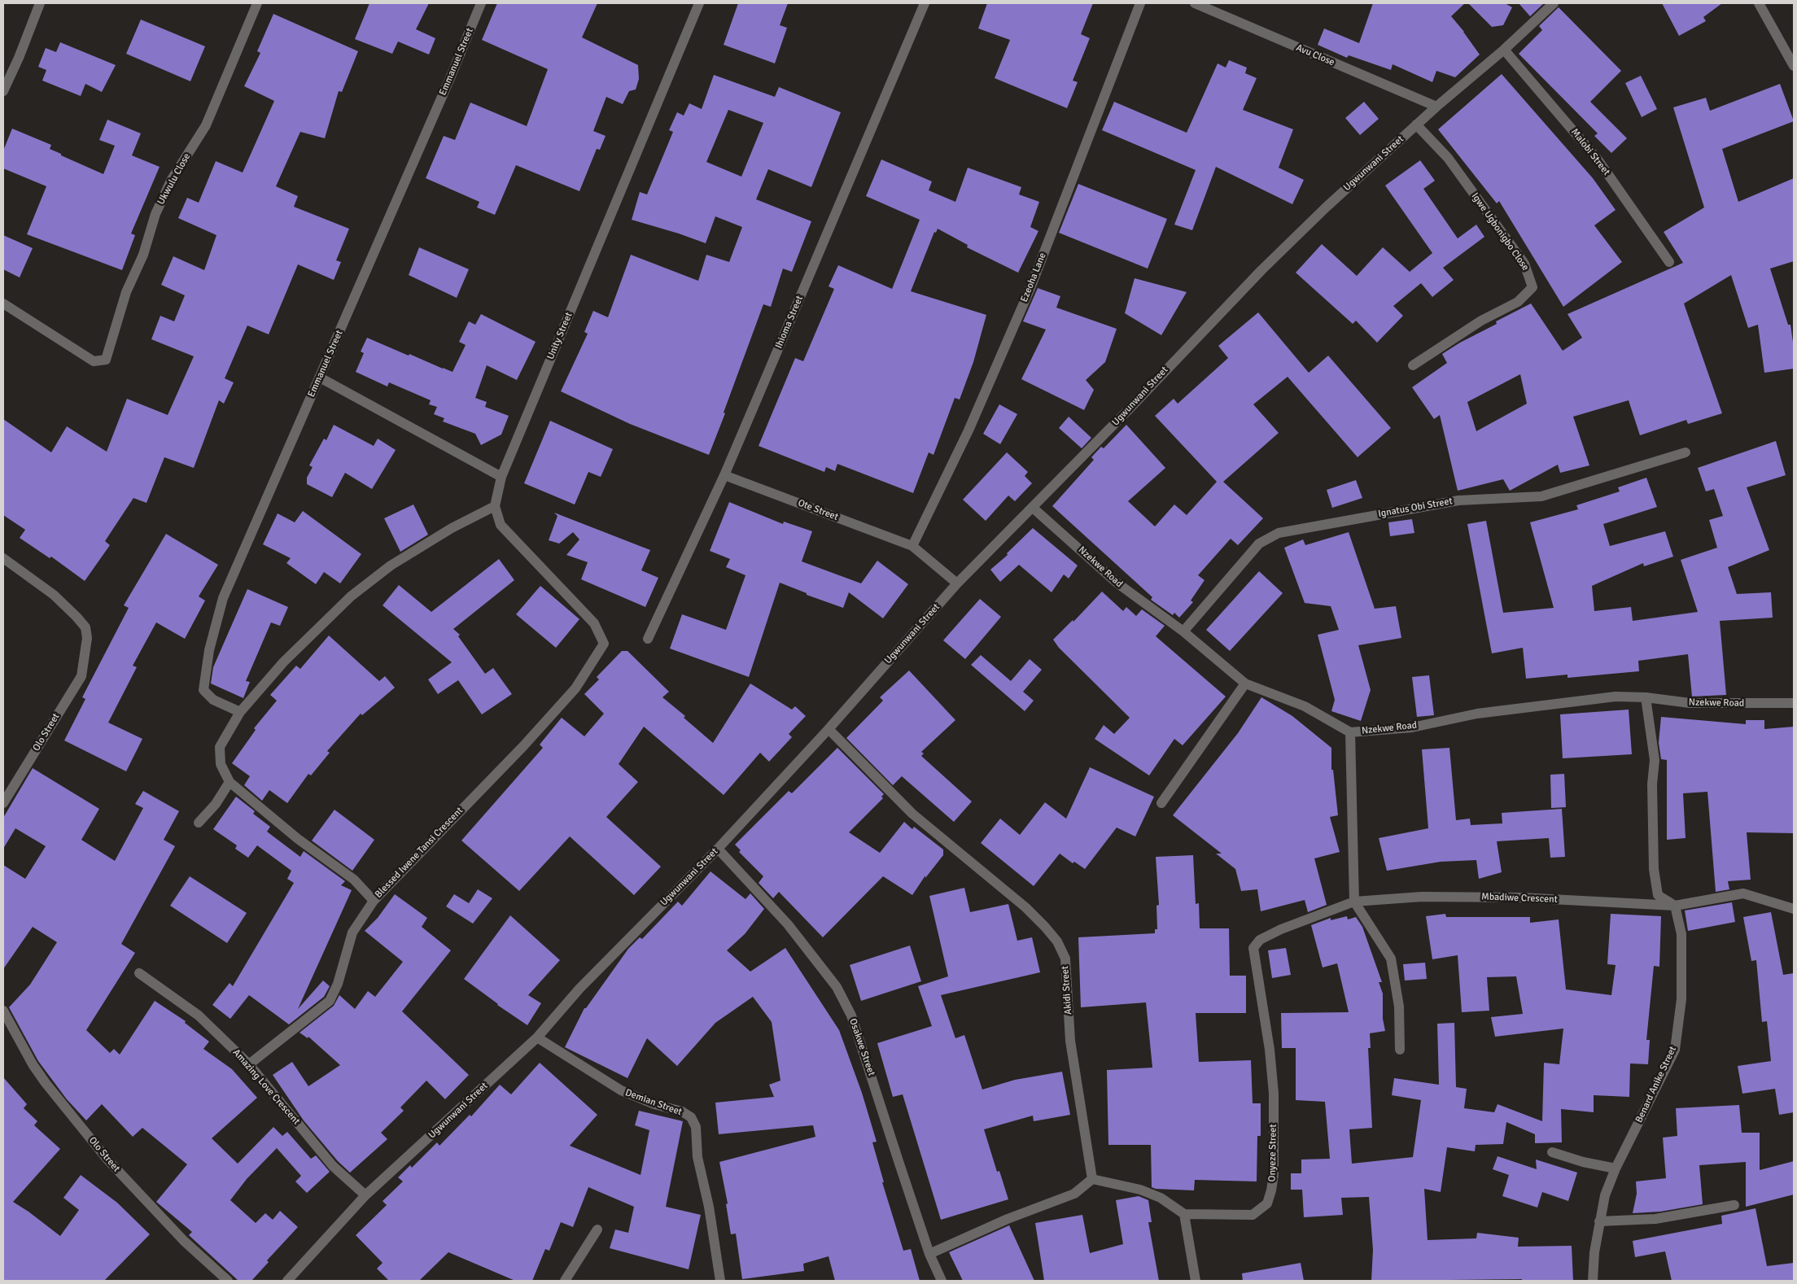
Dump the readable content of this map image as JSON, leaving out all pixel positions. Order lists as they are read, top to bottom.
{
  "streets": {
    "street": [
      "Avu Close",
      "Emmanuel Street",
      "Malobi Street",
      "Ugwunwani Street",
      "Ukwulu Close",
      "Igwe Ugbonigbo Close",
      "Ezeoha Lane",
      "Ihioma Street",
      "Unity Street",
      "Ignatus Obi Street",
      "Ote Street",
      "Nzekwe Road",
      "Olo Street",
      "Blessed Iwene Tansi Crescent",
      "Mbadiwe Crescent",
      "Akidi Street",
      "Osakwe Street",
      "Benard Anike Street",
      "Amazing Love Crescent",
      "Demian Street",
      "Onyeze Street"
    ]
  },
  "crossings": [
    ["Avu Close", "Ugwunwani Street"],
    ["Malobi Street", "Ugwunwani Street"],
    ["Ugwunwani Street", "Igwe Ugbonigbo Close"],
    ["Ugwunwani Street", "Ote Street"],
    ["Ugwunwani Street", "Nzekwe Road"],
    ["Ugwunwani Street", "Akidi Street"],
    ["Ugwunwani Street", "Osakwe Street"],
    ["Ugwunwani Street", "Amazing Love Crescent"],
    ["Ugwunwani Street", "Demian Street"],
    ["Ezeoha Lane", "Ote Street"],
    ["Ihioma Street", "Ote Street"],
    ["Unity Street", "Blessed Iwene Tansi Crescent"],
    ["Ignatus Obi Street", "Nzekwe Road"],
    ["Blessed Iwene Tansi Crescent", "Amazing Love Crescent"],
    ["Mbadiwe Crescent", "Benard Anike Street"],
    ["Mbadiwe Crescent", "Onyeze Street"]
  ]
}
